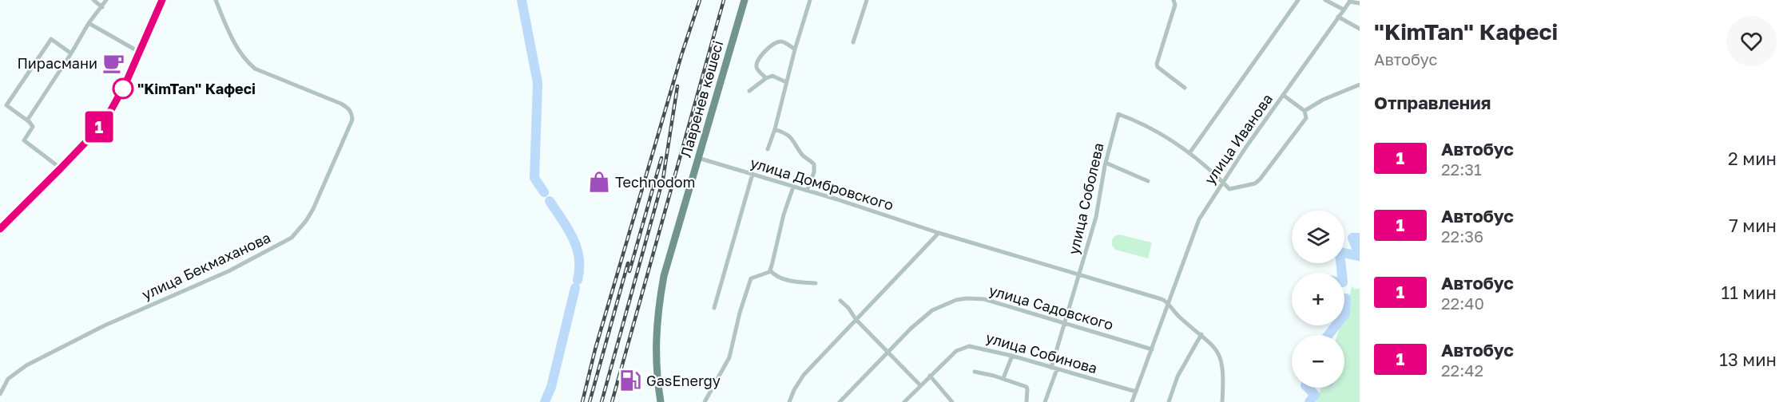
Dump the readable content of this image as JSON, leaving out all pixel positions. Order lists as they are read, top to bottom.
{
  "streets": {
    "main road": ["Лавренев көшесі"],
    "street": [
      "улица Иванова",
      "улица Домбровского",
      "улица Соболева",
      "улица Бекмаханова",
      "улица Садовского",
      "улица Собинова"
    ]
  },
  "crossings": [
    ["Лавренев көшесі", "улица Домбровского"],
    ["улица Иванова", "улица Домбровского"],
    ["улица Иванова", "улица Соболева"],
    ["улица Иванова", "улица Садовского"],
    ["улица Иванова", "улица Собинова"],
    ["улица Домбровского", "улица Соболева"],
    ["улица Соболева", "улица Садовского"],
    ["улица Соболева", "улица Собинова"]
  ],
  "places": {
    "cafe": ["Пирасмани"],
    "other": ["\"KimTan\" Кафесі"],
    "shop": ["Technodom"],
    "fuel station": ["GasEnergy"]
  },
  "lines": ["bus line 1"],
  "page": {
    "on_map": "1",
    "heading": [
      ["\"KimTan\" Кафесі", "Автобус"],
      "Отправления"
    ],
    "list": [
      {
        "mark": "1",
        "name": "Автобус",
        "note": "22:31",
        "value": "2 мин"
      },
      {
        "mark": "1",
        "name": "Автобус",
        "note": "22:36",
        "value": "7 мин"
      },
      {
        "mark": "1",
        "name": "Автобус",
        "note": "22:40",
        "value": "11 мин"
      },
      {
        "mark": "1",
        "name": "Автобус",
        "note": "22:42",
        "value": "13 мин"
      }
    ],
    "map_buttons": ["+", "−"]
  }
}
